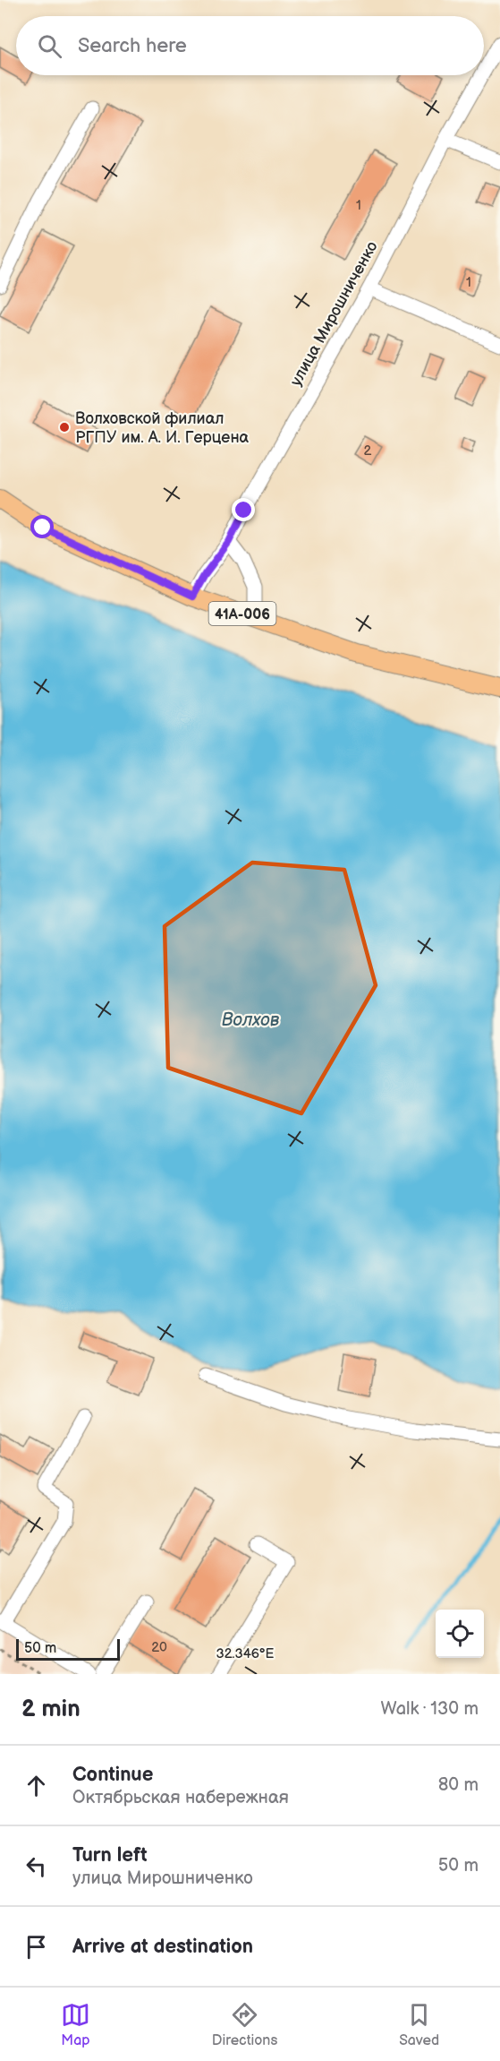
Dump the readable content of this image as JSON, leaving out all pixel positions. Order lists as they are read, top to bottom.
{
  "streets": {
    "main road": ["41А-006"],
    "street": ["улица Мирошниченко"]
  },
  "crossings": [
    ["улица Мирошниченко", "41А-006"]
  ],
  "water": ["Волхов"],
  "places": ["Волховской филиал РГПУ им. А. И. Герцена"],
  "house_numbers": [
    "1",
    "1",
    "2",
    "20"
  ],
  "scale_bar": "50 m",
  "page": {
    "search": "Search here",
    "scale": "50 m",
    "heading": ["2 min", "Walk · 130 m"],
    "list": [
      ["Continue", "Октябрьская набережная", "80 m"],
      ["Turn left", "улица Мирошниченко", "50 m"],
      "Arrive at destination"
    ],
    "nav": ["Map", "Directions", "Saved"]
  },
  "coordinates": ["32.346°E"]
}
